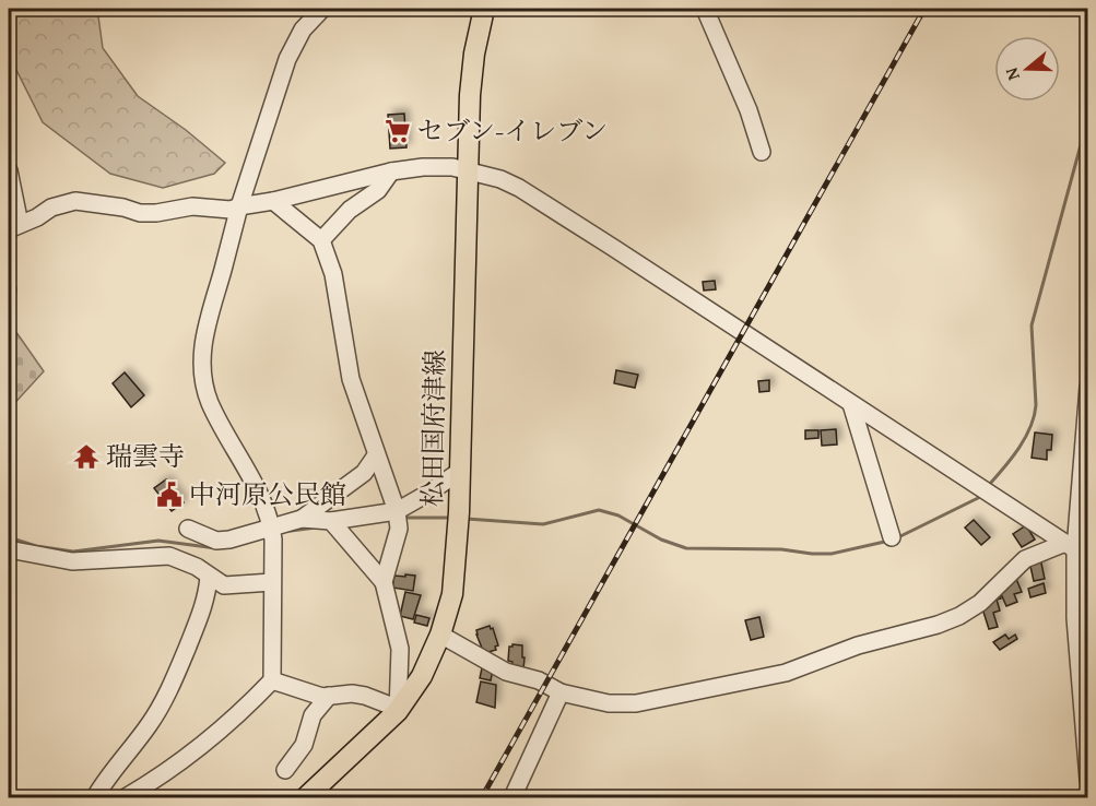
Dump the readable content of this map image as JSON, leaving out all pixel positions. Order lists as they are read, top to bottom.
{
  "streets": {
    "main road": ["松田国府津線"]
  },
  "places": {
    "supermarket": ["セブン-イレブン"],
    "temple": ["瑞雲寺"],
    "public building": ["中河原公民館"]
  },
  "north": "left"
}
